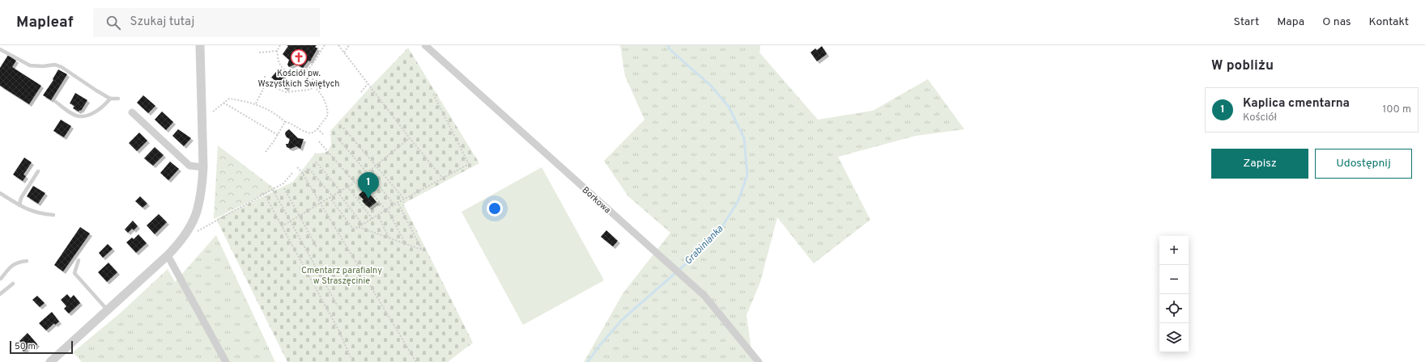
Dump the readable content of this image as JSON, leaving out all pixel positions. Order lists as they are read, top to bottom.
{
  "streets": {
    "street": ["Borkowa"]
  },
  "water": ["Grabinianka"],
  "parks": ["Cmentarz parafialny w Straszęcinie"],
  "places": {
    "church": ["Kościół pw. Wszystkich Świętych"]
  },
  "scale_bar": "50 m",
  "page": {
    "header": "Mapleaf",
    "search": "Szukaj tutaj",
    "nav": [
      "Start",
      "Mapa",
      "O nas",
      "Kontakt"
    ],
    "heading": "W pobliżu",
    "list": [
      {
        "mark": "1",
        "name": "Kaplica cmentarna",
        "note": "Kościół",
        "value": "100 m"
      }
    ],
    "buttons": ["Zapisz", "Udostępnij"],
    "pins": "1",
    "map_buttons": ["+", "−"],
    "scale": "50 m"
  }
}
